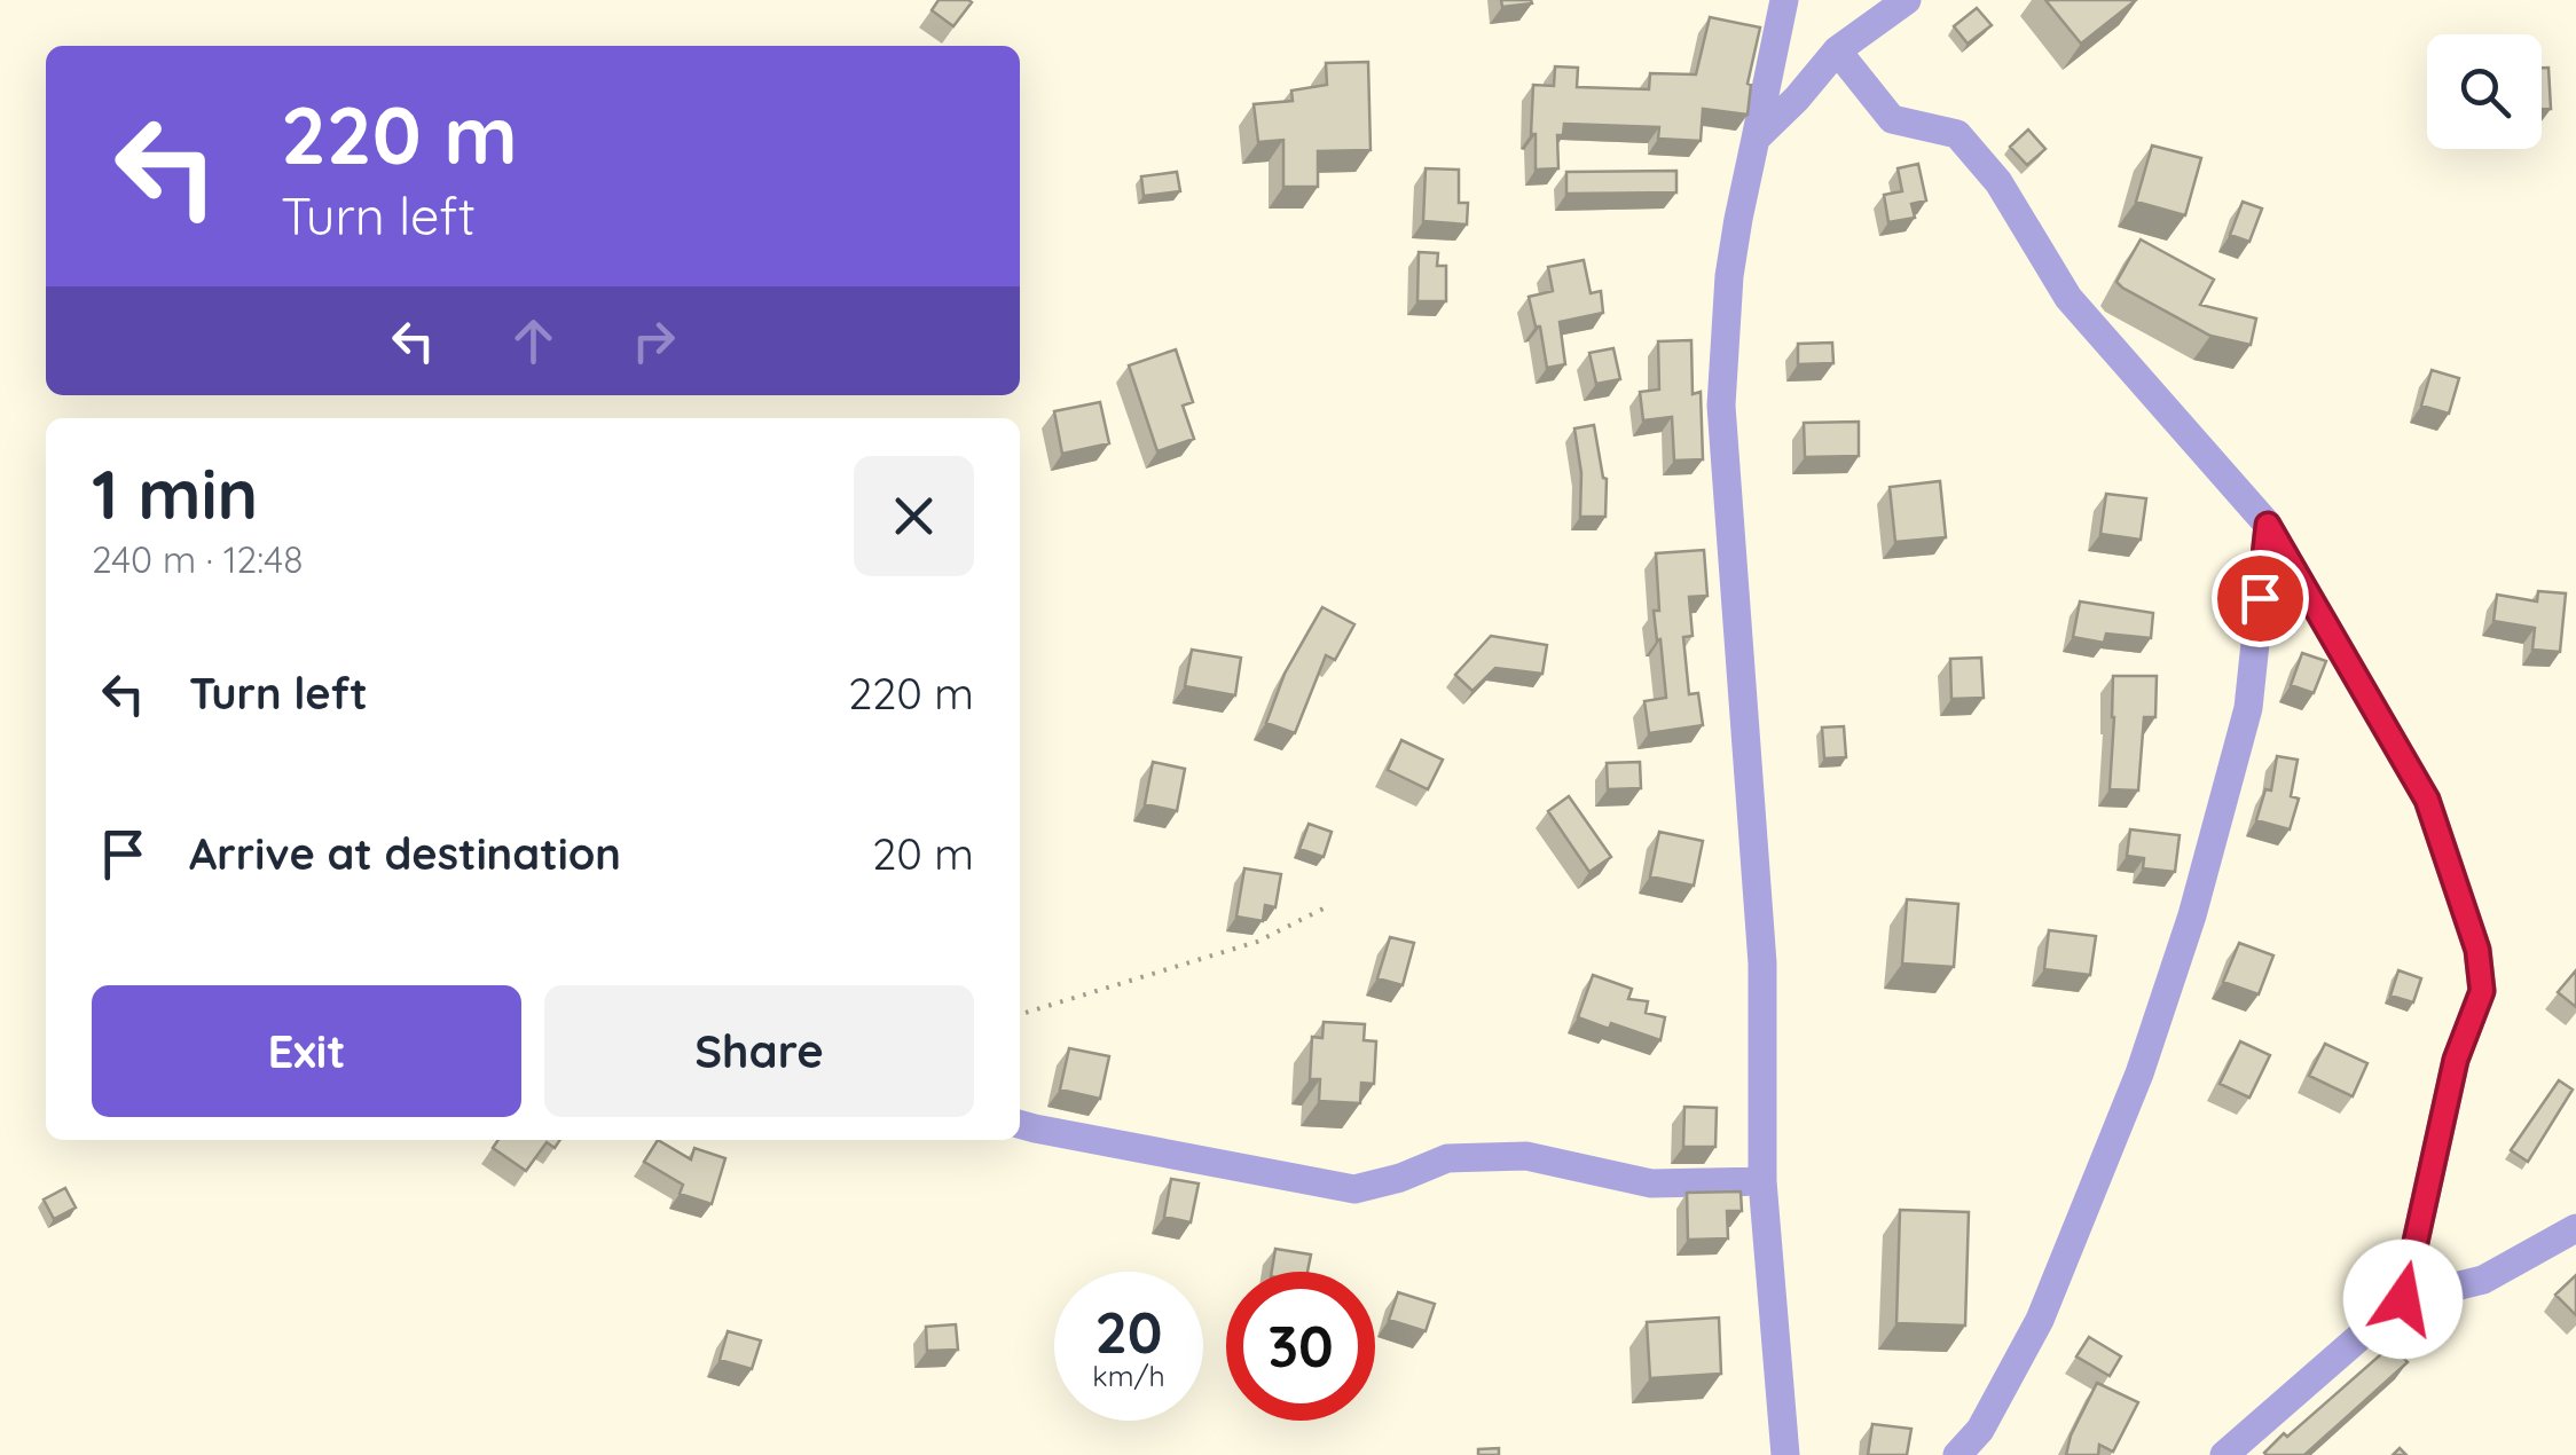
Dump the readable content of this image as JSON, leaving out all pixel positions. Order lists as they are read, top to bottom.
{
  "page": {
    "turn": ["220 m", "Turn left"],
    "heading": ["1 min", "240 m · 12:48"],
    "list": [
      {
        "name": "Turn left",
        "value": "220 m"
      },
      {
        "name": "Arrive at destination",
        "value": "20 m"
      }
    ],
    "buttons": ["Exit", "Share"],
    "speed": "20 km/h",
    "limit": "30"
  }
}
